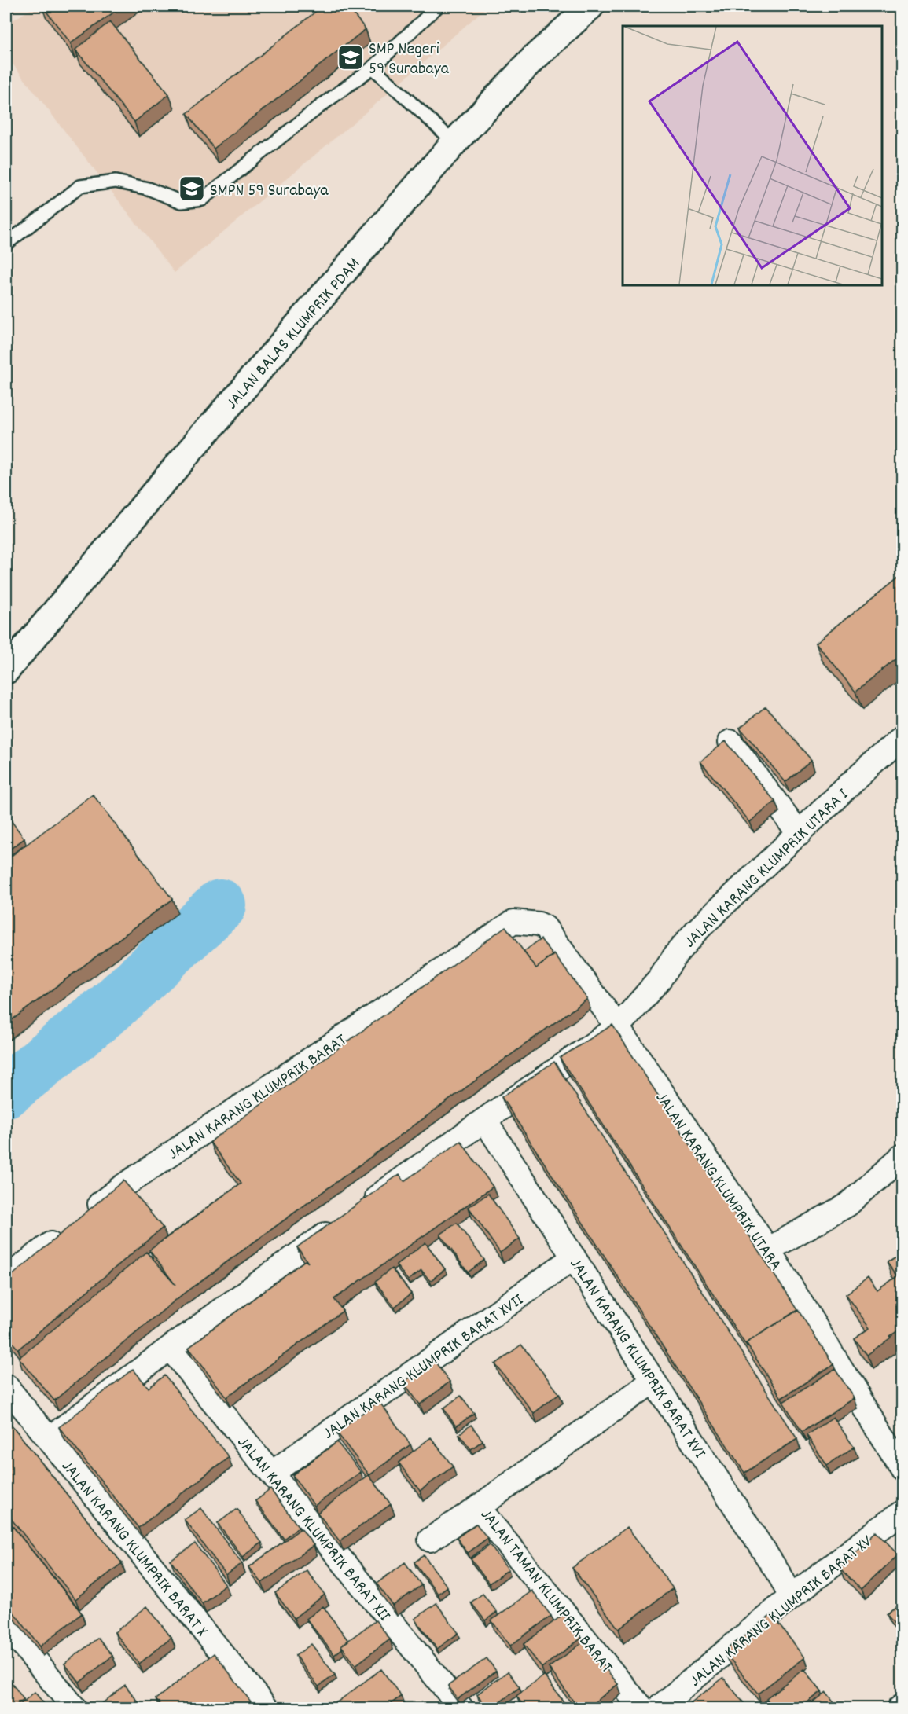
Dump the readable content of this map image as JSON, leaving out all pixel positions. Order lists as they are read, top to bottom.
{
  "streets": {
    "street": [
      "JALAN BALAS KLUMPRIK PDAM",
      "JALAN KARANG KLUMPRIK UTARA I",
      "JALAN KARANG KLUMPRIK BARAT",
      "JALAN KARANG KLUMPRIK UTARA",
      "JALAN KARANG KLUMPRIK BARAT XVI",
      "JALAN KARANG KLUMPRIK BARAT XVII",
      "JALAN KARANG KLUMPRIK BARAT XII",
      "JALAN KARANG KLUMPRIK BARAT X",
      "JALAN TAMAN KLUMPRIK BARAT",
      "JALAN KARANG KLUMPRIK BARAT XV"
    ]
  },
  "crossings": [
    ["JALAN KARANG KLUMPRIK UTARA I", "JALAN KARANG KLUMPRIK UTARA"],
    ["JALAN KARANG KLUMPRIK UTARA I", "JALAN KARANG KLUMPRIK BARAT XVI"],
    ["JALAN KARANG KLUMPRIK UTARA I", "JALAN KARANG KLUMPRIK BARAT XII"],
    ["JALAN KARANG KLUMPRIK UTARA I", "JALAN KARANG KLUMPRIK BARAT X"],
    ["JALAN KARANG KLUMPRIK BARAT", "JALAN KARANG KLUMPRIK UTARA"],
    ["JALAN KARANG KLUMPRIK BARAT XVI", "JALAN KARANG KLUMPRIK BARAT XVII"],
    ["JALAN KARANG KLUMPRIK BARAT XVI", "JALAN TAMAN KLUMPRIK BARAT"],
    ["JALAN KARANG KLUMPRIK BARAT XVI", "JALAN KARANG KLUMPRIK BARAT XV"],
    ["JALAN KARANG KLUMPRIK BARAT XVII", "JALAN KARANG KLUMPRIK BARAT XII"]
  ],
  "places": {
    "school or university": ["SMP Negeri 59 Surabaya", "SMPN 59 Surabaya"]
  }
}
